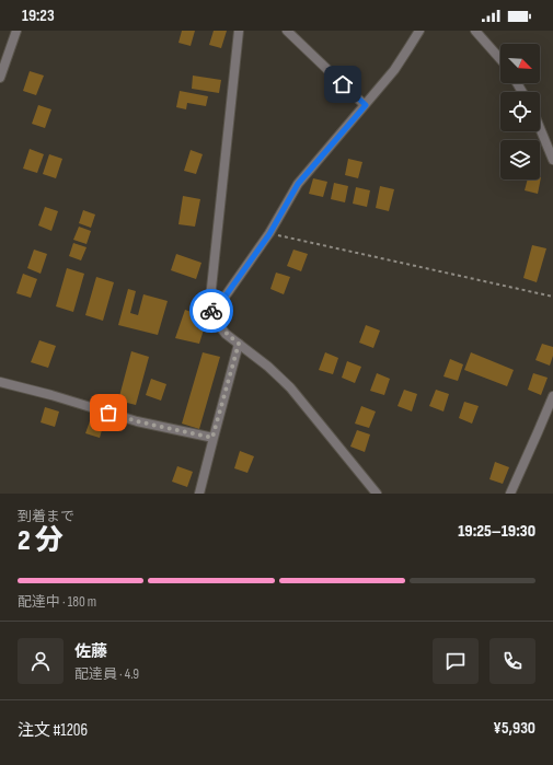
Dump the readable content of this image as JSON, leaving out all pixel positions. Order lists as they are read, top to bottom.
{
  "north": "bottom right",
  "page": {
    "status": "19:23",
    "heading": ["2 分", "到着まで", "19:25–19:30"],
    "panel": [
      "佐藤",
      "配達員 · 4.9",
      "注文 #1206",
      "¥5,930"
    ],
    "bar": "配達中 · 180 m"
  }
}
